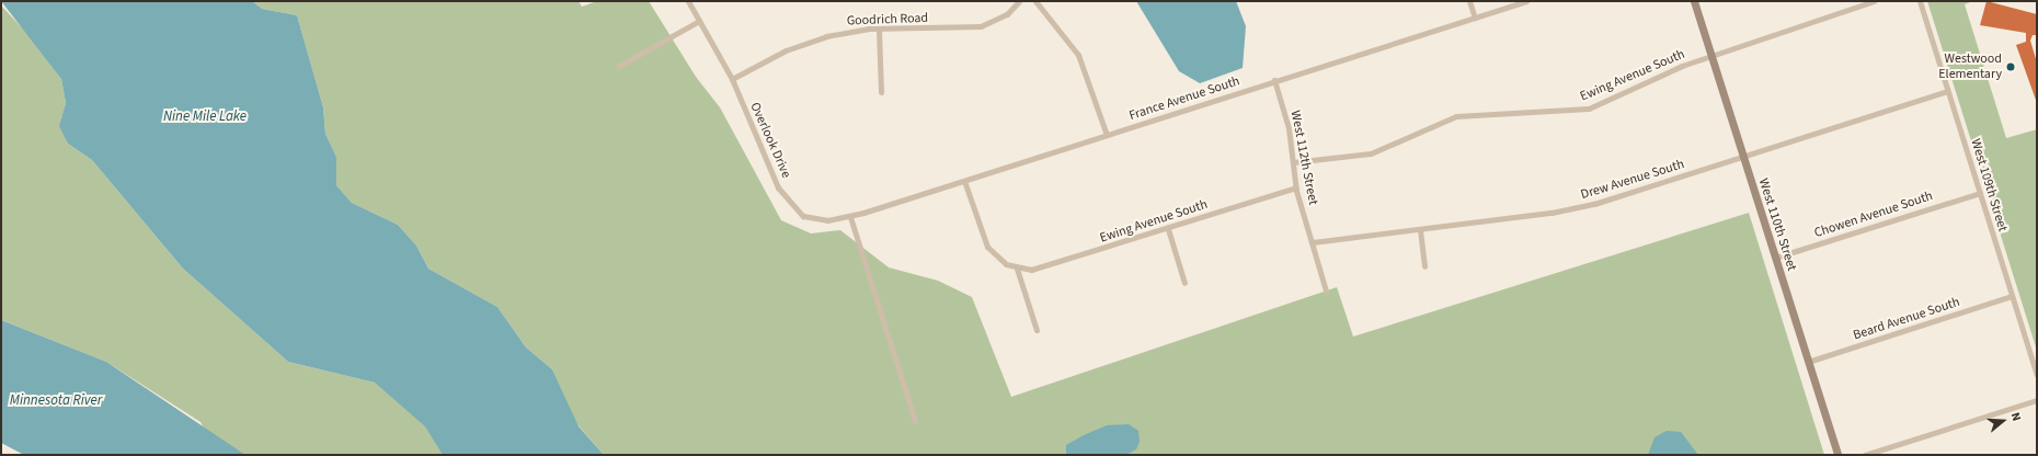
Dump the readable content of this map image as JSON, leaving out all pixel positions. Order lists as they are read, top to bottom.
{
  "streets": {
    "street": [
      "Goodrich Road",
      "Ewing Avenue South",
      "France Avenue South",
      "Overlook Drive",
      "West 112th Street",
      "Drew Avenue South",
      "West 109th Street",
      "Chowen Avenue South",
      "West 110th Street",
      "Beard Avenue South"
    ]
  },
  "crossings": [
    ["Goodrich Road", "Overlook Drive"],
    ["Ewing Avenue South", "West 112th Street"],
    ["Ewing Avenue South", "West 110th Street"],
    ["France Avenue South", "Overlook Drive"],
    ["France Avenue South", "West 112th Street"],
    ["West 112th Street", "Drew Avenue South"],
    ["Drew Avenue South", "West 109th Street"],
    ["Drew Avenue South", "West 110th Street"],
    ["West 109th Street", "Chowen Avenue South"],
    ["West 109th Street", "Beard Avenue South"],
    ["Chowen Avenue South", "West 110th Street"],
    ["West 110th Street", "Beard Avenue South"]
  ],
  "water": ["Nine Mile Lake", "Minnesota River"],
  "places": ["Westwood Elementary"],
  "north": "right"
}
